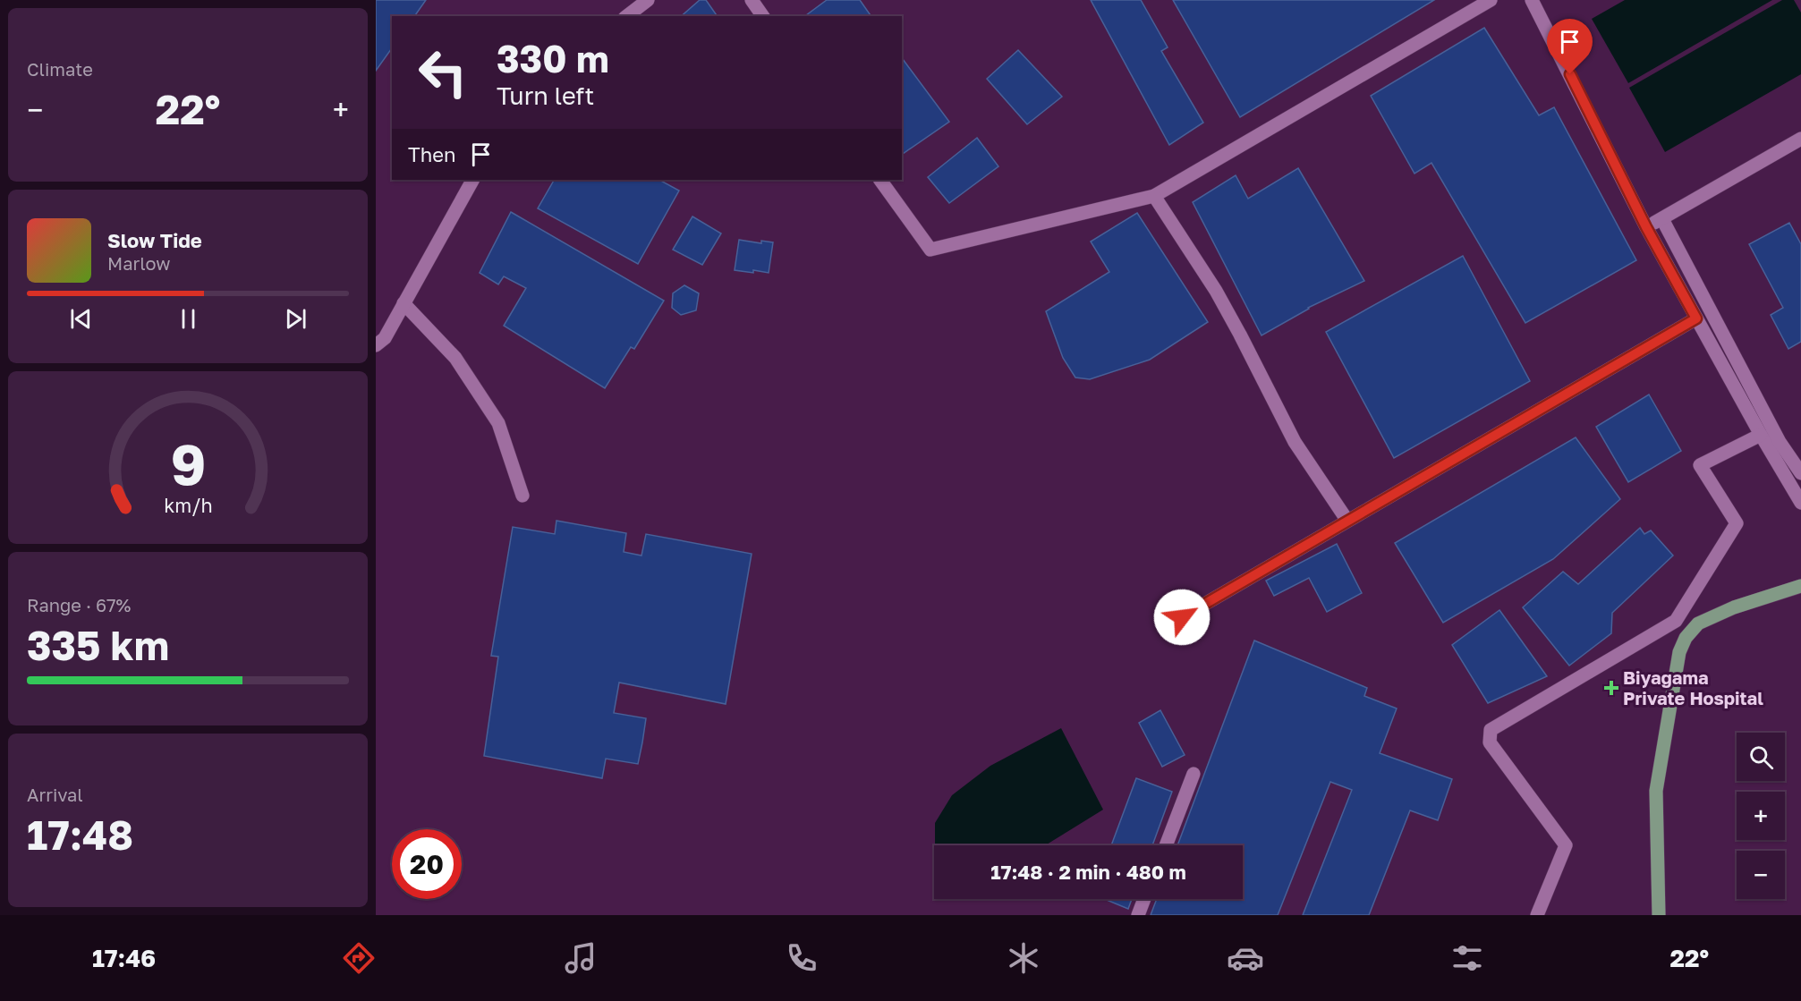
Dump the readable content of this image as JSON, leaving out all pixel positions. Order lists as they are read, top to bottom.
{
  "places": {
    "health": ["Biyagama Private Hospital"]
  },
  "page": {
    "tile": [
      "Climate",
      ["Range · 67%", "335 km"],
      ["Arrival", "17:48"]
    ],
    "turn": ["330 m", "Turn left"],
    "heat": ["−", "22°", "+"],
    "then": "Then",
    "song": ["Slow Tide", "Marlow"],
    "map_buttons": ["+", "−"],
    "limit": "20",
    "trip": "17:48 · 2 min · 480 m",
    "tabs": ["17:46", "22°"],
    "gauge": ["9", "km/h"]
  }
}
